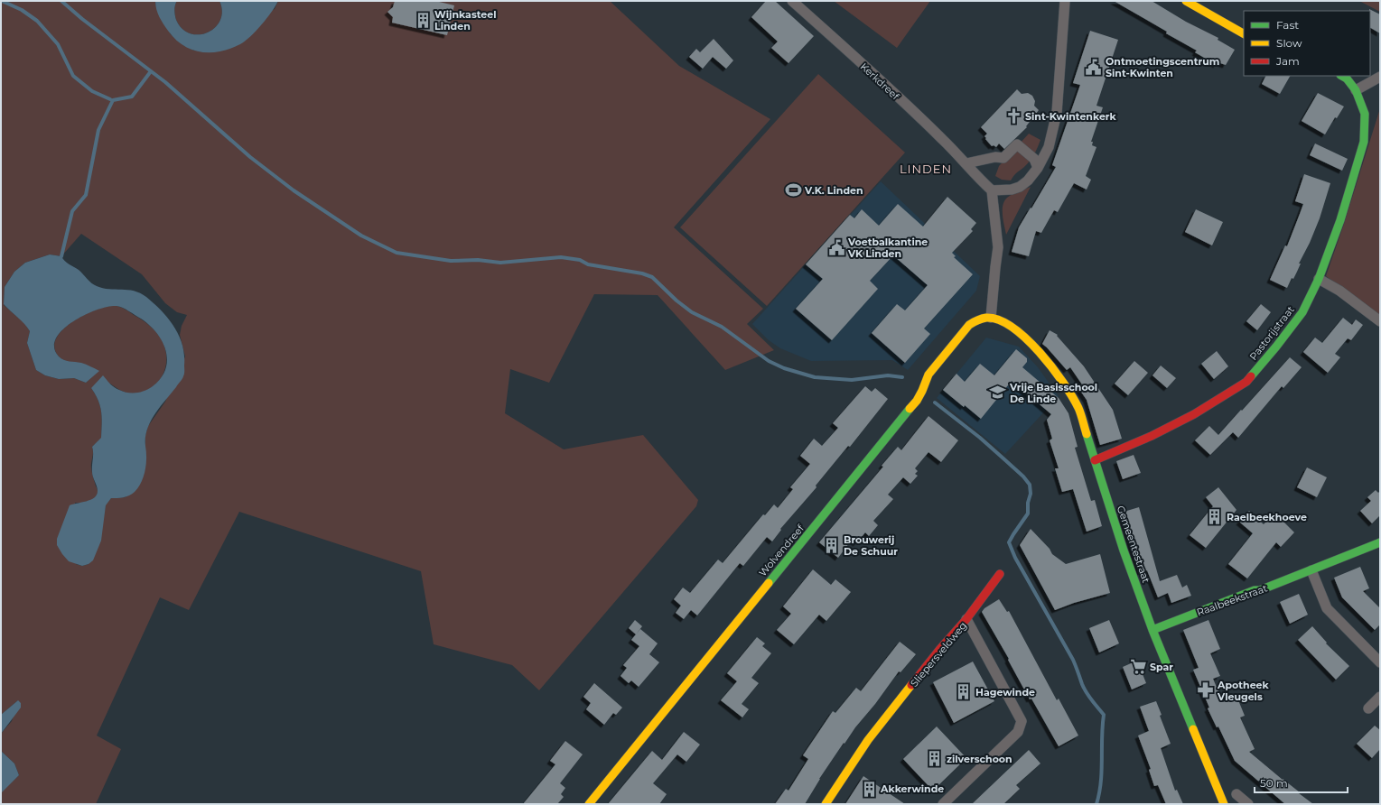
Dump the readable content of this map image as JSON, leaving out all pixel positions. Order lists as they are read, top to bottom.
{
  "streets": {
    "street": [
      "Kerkdreef",
      "Pastorijstraat",
      "Gemeentestraat",
      "Wolvendreef",
      "Raalbeekstraat",
      "Sliepersveldweg"
    ]
  },
  "crossings": [
    ["Pastorijstraat", "Gemeentestraat"],
    ["Gemeentestraat", "Wolvendreef"],
    ["Gemeentestraat", "Raalbeekstraat"]
  ],
  "districts": ["LINDEN"],
  "places": {
    "building": [
      "Wijnkasteel Linden",
      "Raelbeekhoeve",
      "Brouwerij De Schuur",
      "Hagewinde",
      "zilverschoon",
      "Akkerwinde"
    ],
    "public building": ["Ontmoetingscentrum Sint-Kwinten", "Voetbalkantine VK Linden"],
    "church": ["Sint-Kwintenkerk"],
    "sports": ["V.K. Linden"],
    "school or university": ["Vrije Basisschool De Linde"],
    "supermarket": ["Spar"],
    "pharmacy": ["Apotheek Vleugels"]
  },
  "legend": ["Fast", "Slow", "Jam"],
  "scale_bar": "50 m"
}
